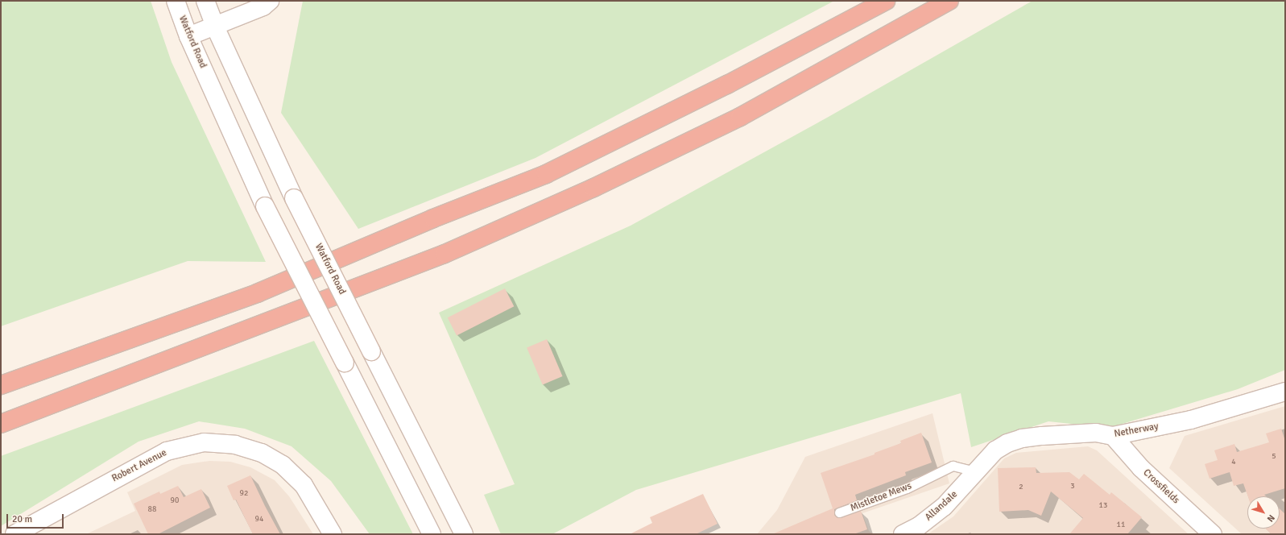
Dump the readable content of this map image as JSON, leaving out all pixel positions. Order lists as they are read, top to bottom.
{
  "streets": {
    "main road": [
      "Watford Road",
      "Netherway",
      "Robert Avenue",
      "Crossfields",
      "Allandale"
    ],
    "lane": ["Mistletoe Mews"]
  },
  "crossings": [
    ["Netherway", "Crossfields"],
    ["Netherway", "Mistletoe Mews"],
    ["Netherway", "Allandale"],
    ["Mistletoe Mews", "Allandale"]
  ],
  "house_numbers": [
    "5",
    "4",
    "3",
    "2",
    "92",
    "90",
    "13",
    "88",
    "94",
    "11"
  ],
  "scale_bar": "20 m",
  "north": "bottom right"
}
